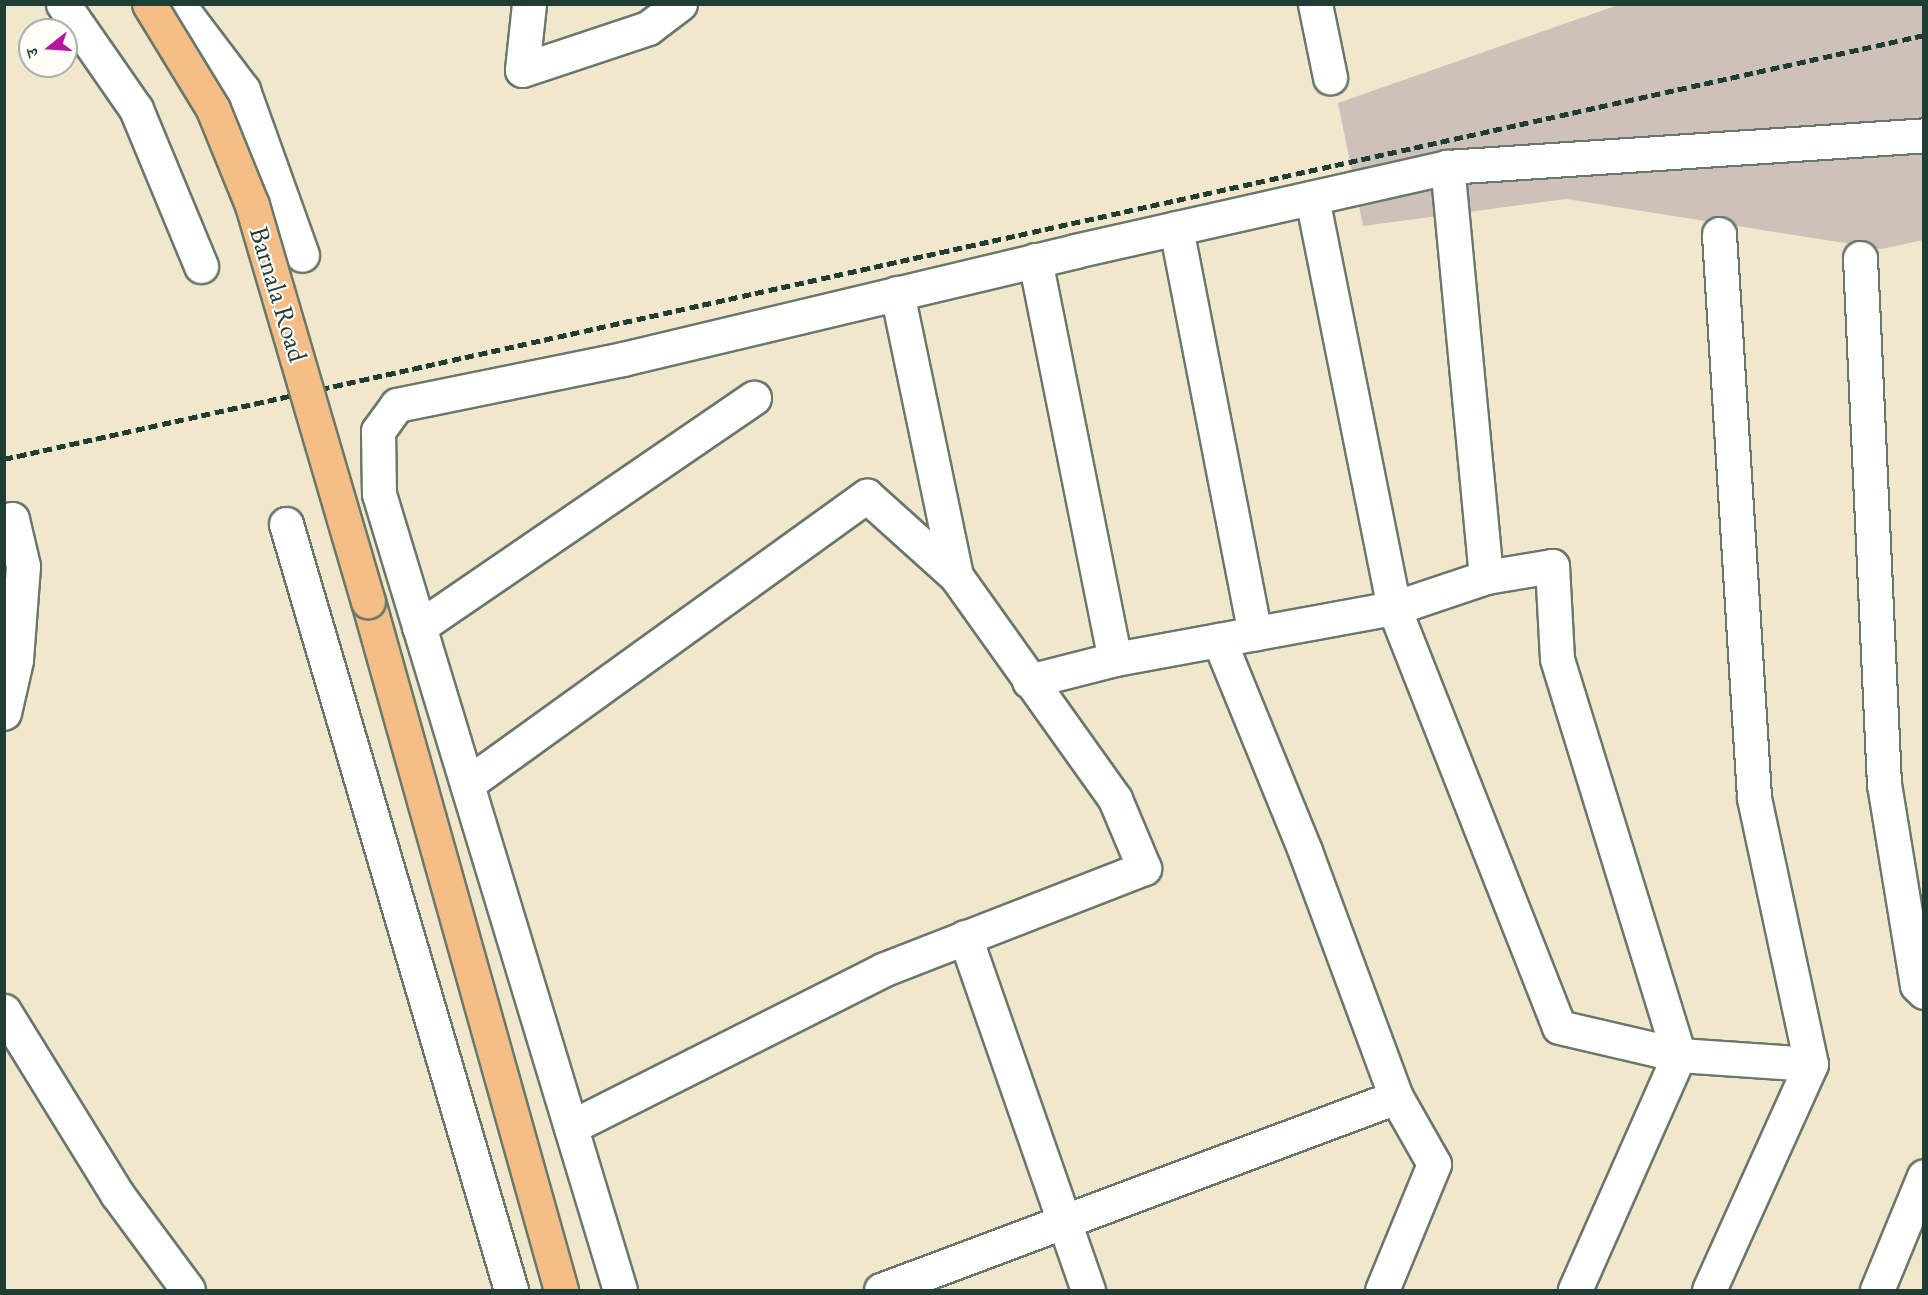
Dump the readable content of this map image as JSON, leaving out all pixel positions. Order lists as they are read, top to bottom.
{
  "streets": {
    "main road": ["Barnala Road"]
  },
  "north": "left"
}
